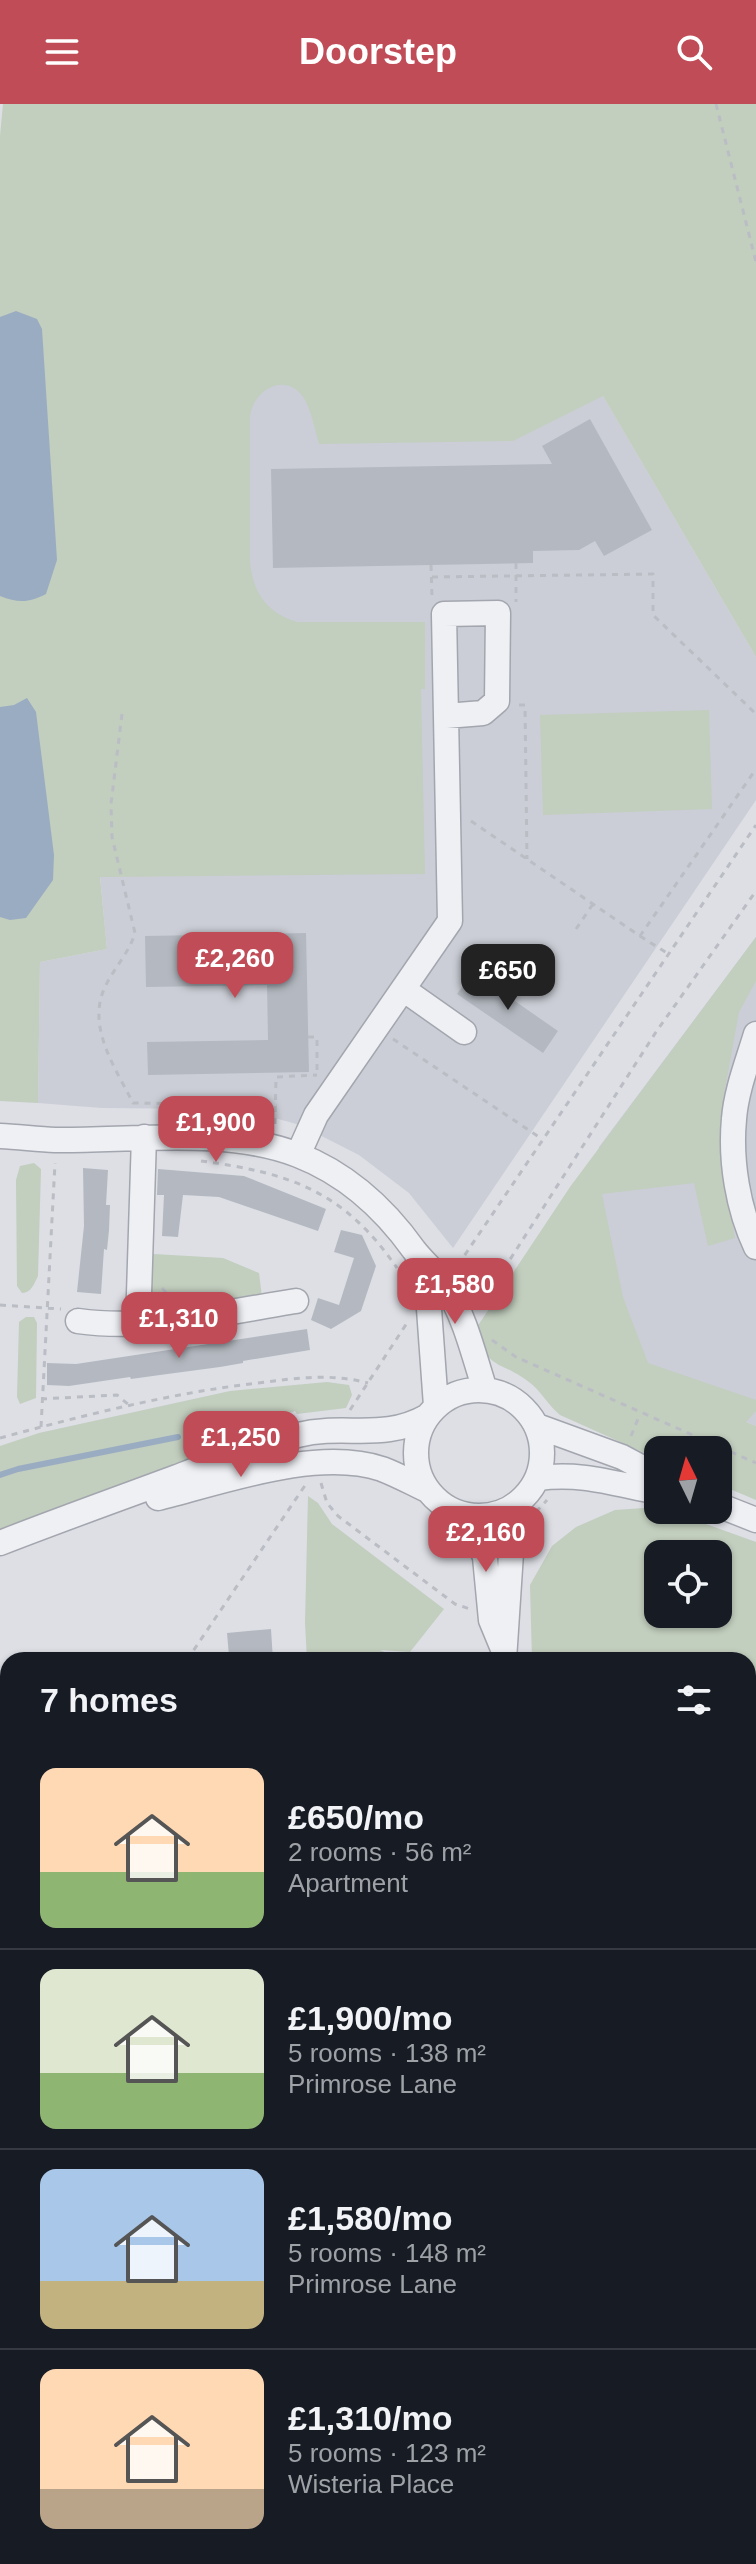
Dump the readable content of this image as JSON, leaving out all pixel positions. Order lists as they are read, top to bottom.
{
  "north": "top",
  "page": {
    "header": "Doorstep",
    "price": [
      "£2,260",
      "£650",
      "£1,900",
      "£1,580",
      "£1,310",
      "£1,250",
      "£2,160"
    ],
    "heading": "7 homes",
    "list": [
      {
        "name": "£650/mo",
        "note": "2 rooms · 56 m² · Apartment"
      },
      {
        "name": "£1,900/mo",
        "note": "5 rooms · 138 m² · Primrose Lane"
      },
      {
        "name": "£1,580/mo",
        "note": "5 rooms · 148 m² · Primrose Lane"
      },
      {
        "name": "£1,310/mo",
        "note": "5 rooms · 123 m² · Wisteria Place"
      }
    ]
  }
}
